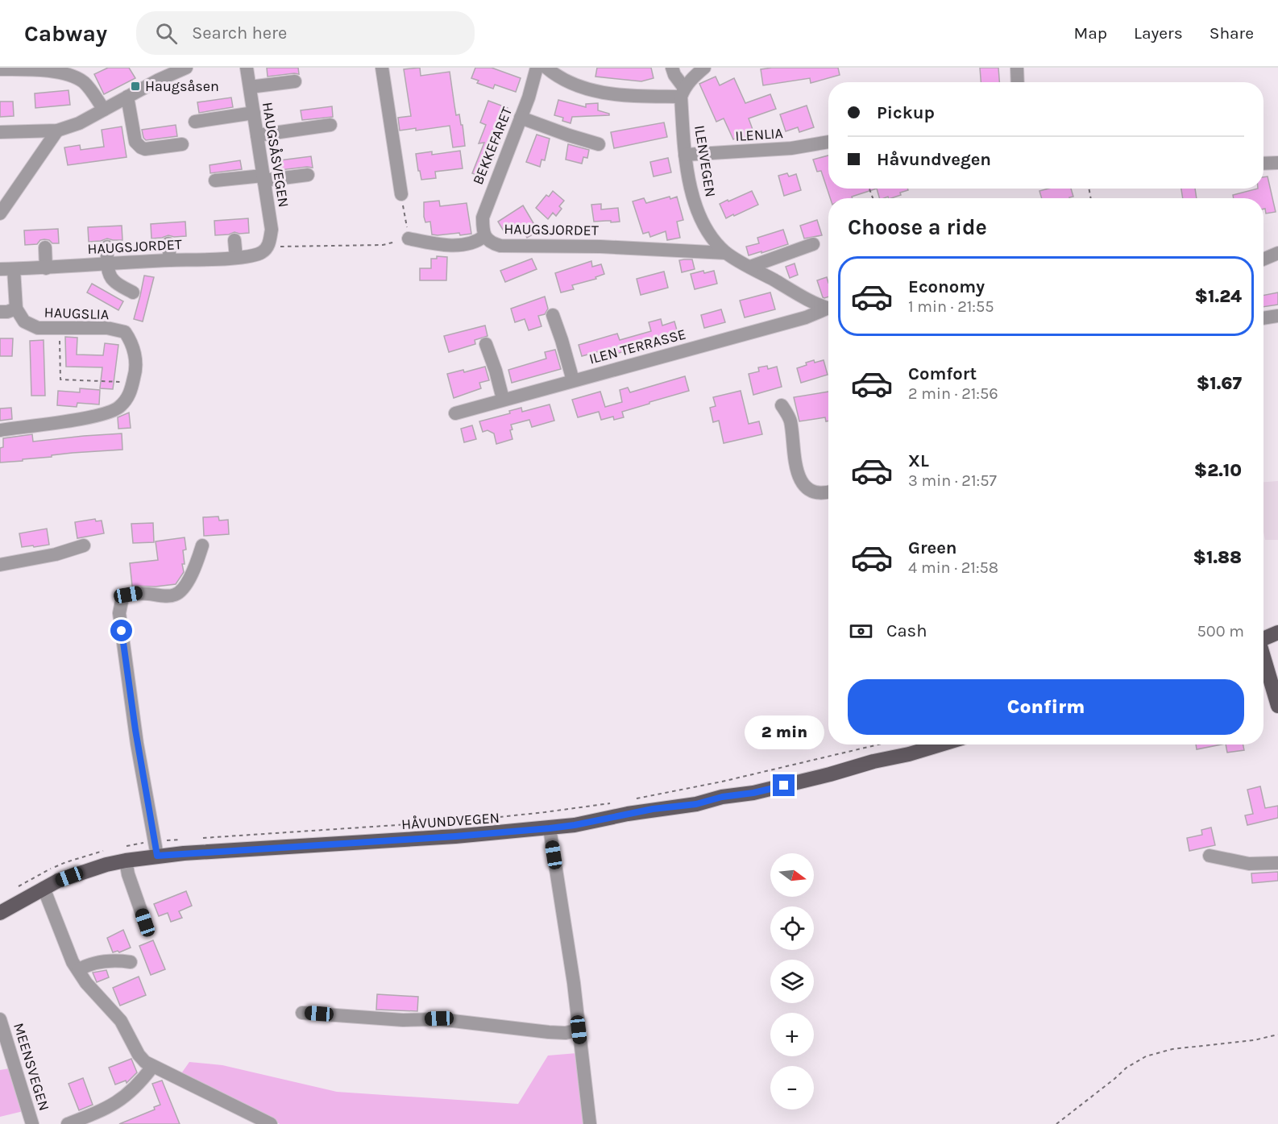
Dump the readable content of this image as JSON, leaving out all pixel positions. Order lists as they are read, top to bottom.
{
  "streets": {
    "main road": ["HÅVUNDVEGEN"],
    "street": [
      "ILENLIA",
      "BEKKEFARET",
      "HAUGSÅSVEGEN",
      "ILENVEGEN",
      "HAUGSJORDET",
      "HAUGSLIA",
      "ILEN TERRASSE",
      "MEENSVEGEN"
    ]
  },
  "crossings": [
    ["ILENLIA", "ILENVEGEN"],
    ["BEKKEFARET", "HAUGSJORDET"],
    ["HAUGSÅSVEGEN", "HAUGSJORDET"],
    ["ILENVEGEN", "HAUGSJORDET"]
  ],
  "places": {
    "transit": ["Haugsåsen"]
  },
  "north": "right",
  "page": {
    "header": "Cabway",
    "search": "Search here",
    "nav": ["Map", "Layers", "Share"],
    "banner": ["Pickup", "Håvundvegen"],
    "heading": "Choose a ride",
    "list": [
      {
        "name": "Economy",
        "note": "1 min · 21:55",
        "value": "$1.24"
      },
      {
        "name": "Comfort",
        "note": "2 min · 21:56",
        "value": "$1.67"
      },
      {
        "name": "XL",
        "note": "3 min · 21:57",
        "value": "$2.10"
      },
      {
        "name": "Green",
        "note": "4 min · 21:58",
        "value": "$1.88"
      }
    ],
    "pay": ["Cash", "500 m"],
    "buttons": "Confirm",
    "bubble": "2 min",
    "map_buttons": ["+", "−"]
  }
}
